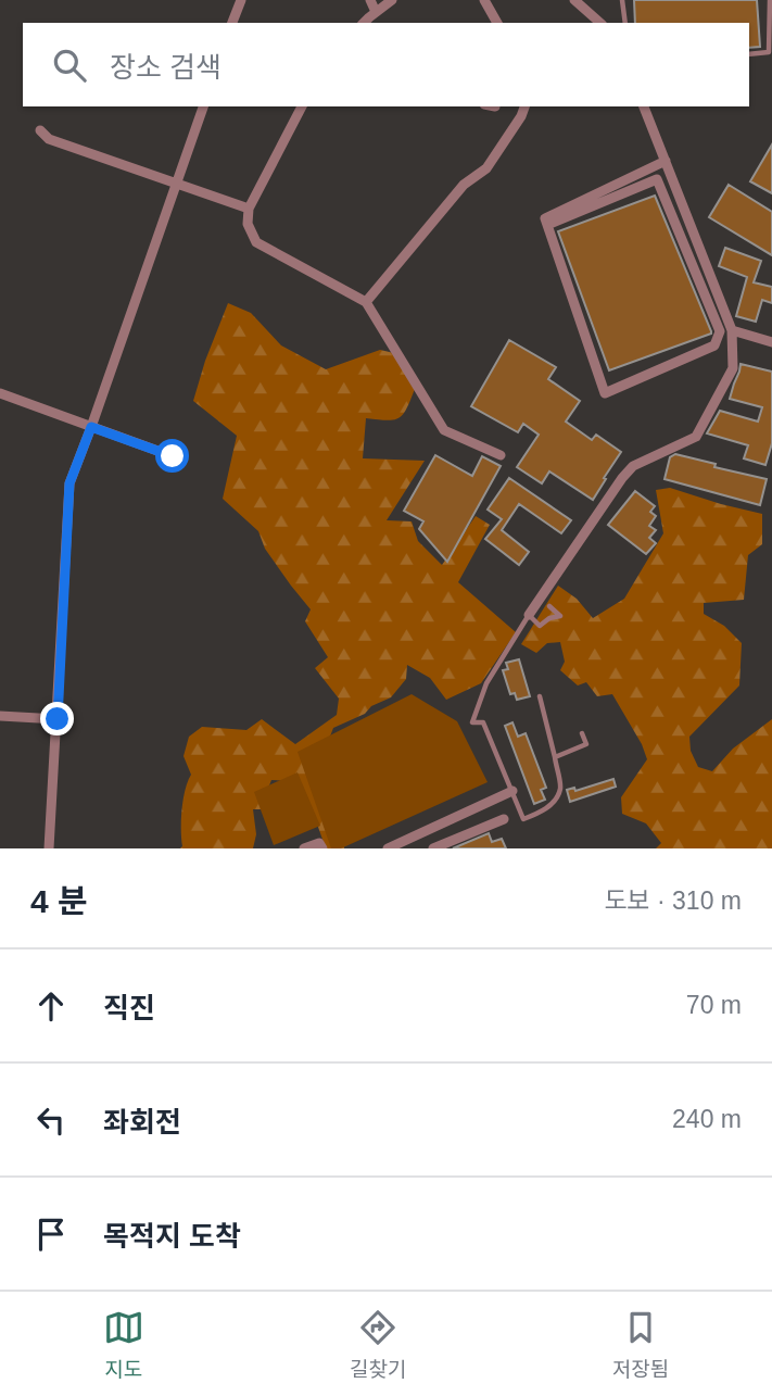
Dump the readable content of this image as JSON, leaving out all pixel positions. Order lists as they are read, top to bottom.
{
  "page": {
    "search": "장소 검색",
    "heading": ["4 분", "도보 · 310 m"],
    "list": [
      ["직진", "70 m"],
      ["좌회전", "240 m"],
      "목적지 도착"
    ],
    "nav": ["지도", "길찾기", "저장됨"]
  }
}
